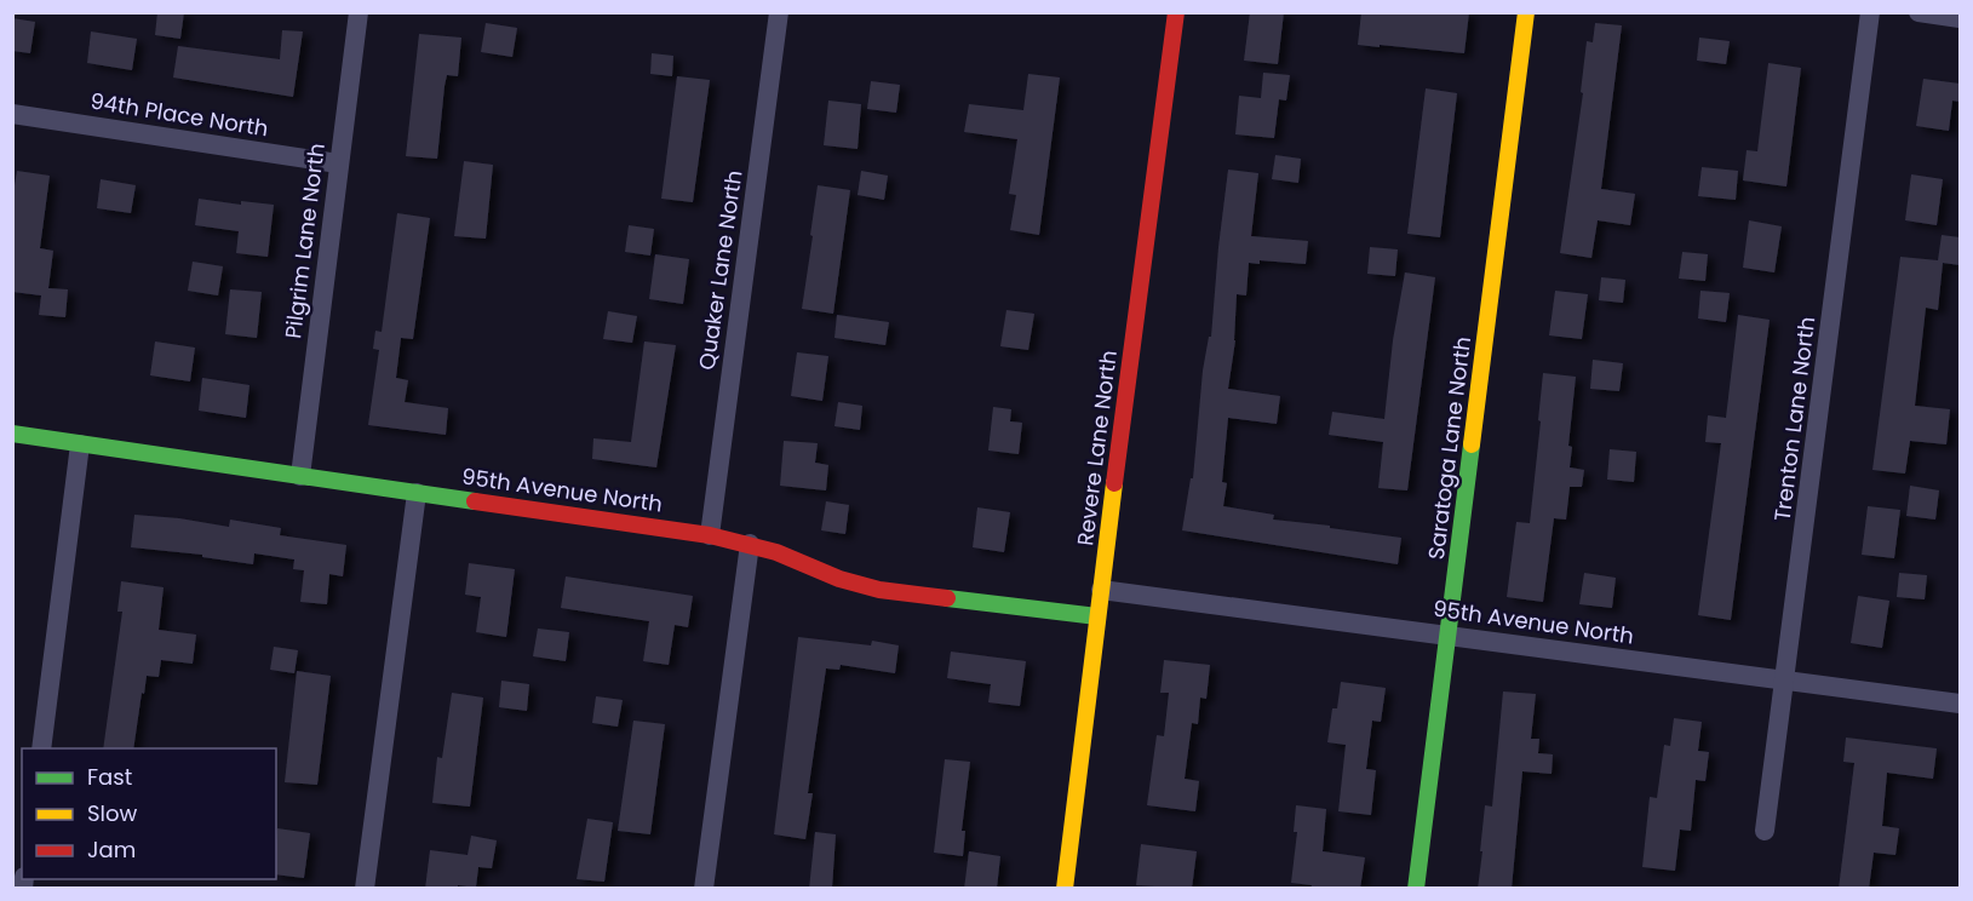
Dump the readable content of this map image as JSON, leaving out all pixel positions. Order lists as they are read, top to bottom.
{
  "streets": {
    "street": [
      "94th Place North",
      "Pilgrim Lane North",
      "Quaker Lane North",
      "Trenton Lane North",
      "Revere Lane North",
      "Saratoga Lane North",
      "95th Avenue North"
    ]
  },
  "crossings": [
    ["94th Place North", "Pilgrim Lane North"],
    ["Pilgrim Lane North", "95th Avenue North"],
    ["Quaker Lane North", "95th Avenue North"],
    ["Trenton Lane North", "95th Avenue North"],
    ["Revere Lane North", "95th Avenue North"],
    ["Saratoga Lane North", "95th Avenue North"]
  ],
  "legend": ["Fast", "Slow", "Jam"]
}
